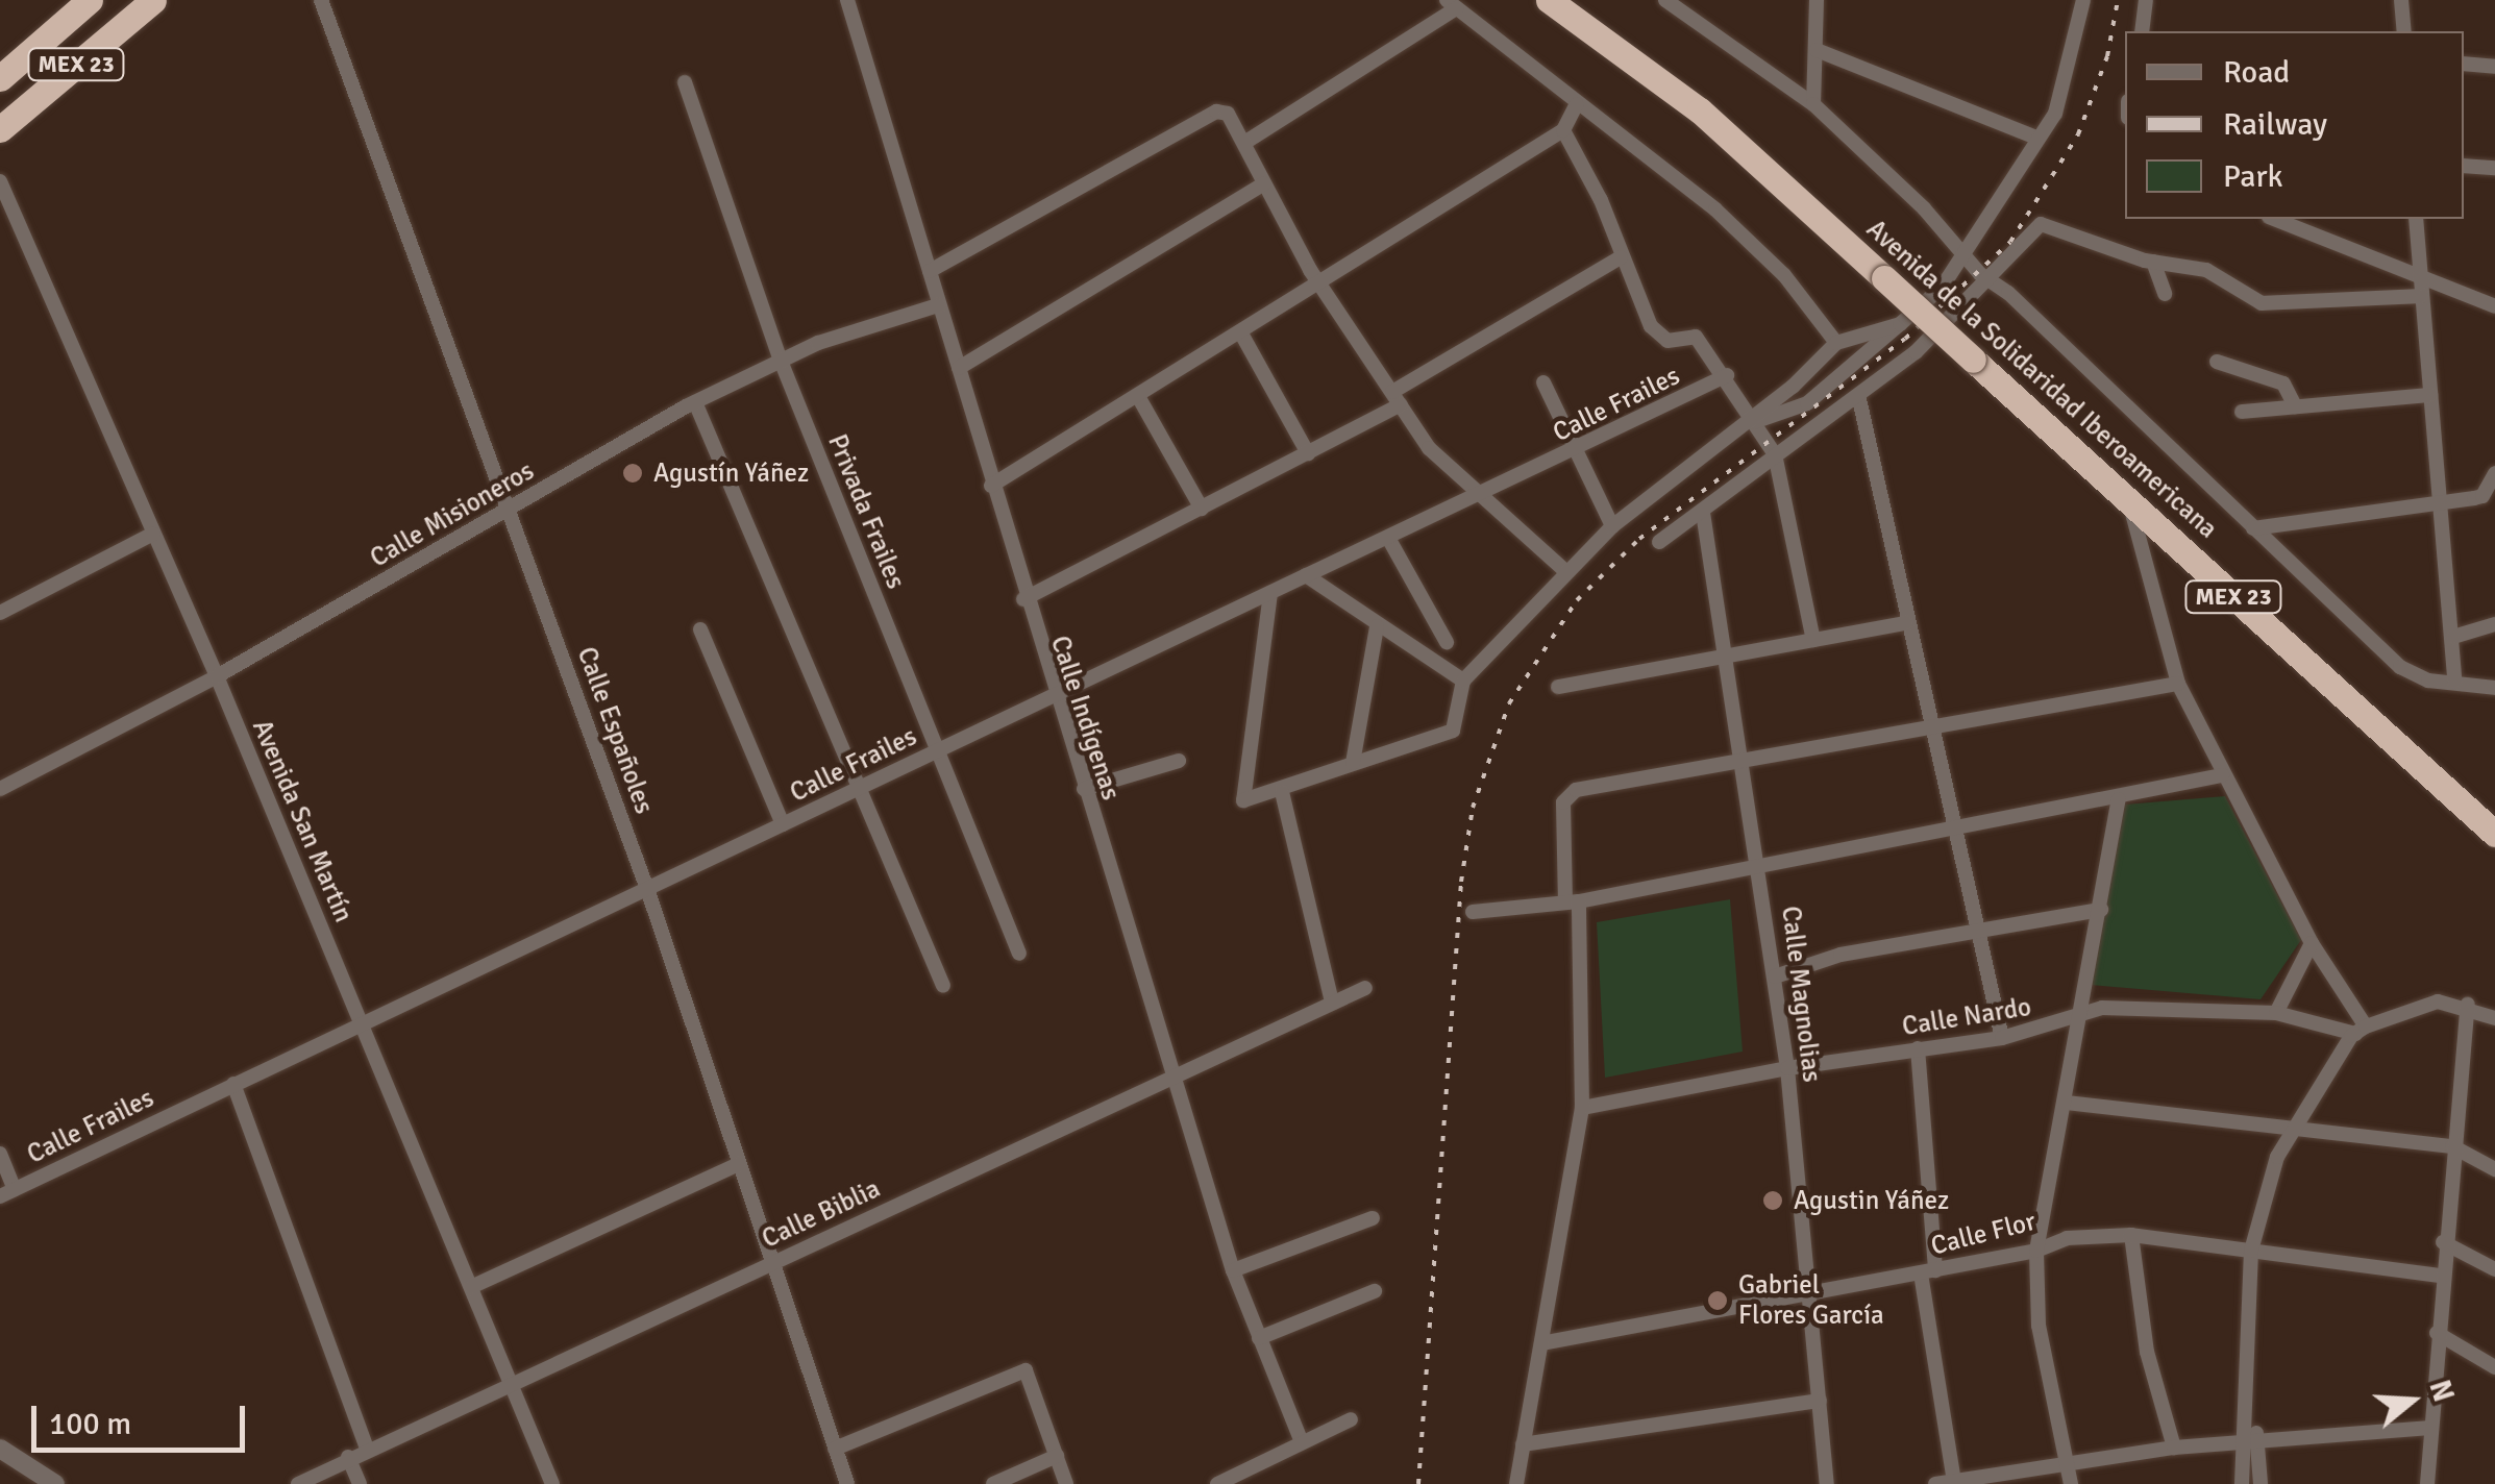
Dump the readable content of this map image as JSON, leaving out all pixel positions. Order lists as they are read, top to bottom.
{
  "streets": {
    "highway": ["MEX 23", "Avenida de la Solidaridad Iberoamericana"],
    "street": [
      "Calle Frailes",
      "Privada Frailes",
      "Calle Misioneros",
      "Calle Indígenas",
      "Calle Españoles",
      "Avenida San Martín",
      "Calle Magnolias",
      "Calle Nardo",
      "Calle Biblia",
      "Calle Flor"
    ]
  },
  "crossings": [
    ["Calle Frailes", "Privada Frailes"],
    ["Calle Frailes", "Calle Indígenas"],
    ["Calle Frailes", "Calle Españoles"],
    ["Calle Frailes", "Avenida San Martín"],
    ["Privada Frailes", "Calle Misioneros"],
    ["Calle Misioneros", "Calle Indígenas"],
    ["Calle Misioneros", "Calle Españoles"],
    ["Calle Misioneros", "Avenida San Martín"],
    ["Calle Indígenas", "Calle Biblia"],
    ["Calle Españoles", "Calle Biblia"],
    ["Avenida San Martín", "Calle Biblia"],
    ["Calle Magnolias", "Calle Nardo"],
    ["Calle Magnolias", "Calle Flor"]
  ],
  "places": ["Agustín Yáñez", "Agustin Yáñez", "Gabriel Flores García"],
  "legend": ["Road", "Railway", "Park"],
  "scale_bar": "100 m",
  "north": "right"
}
